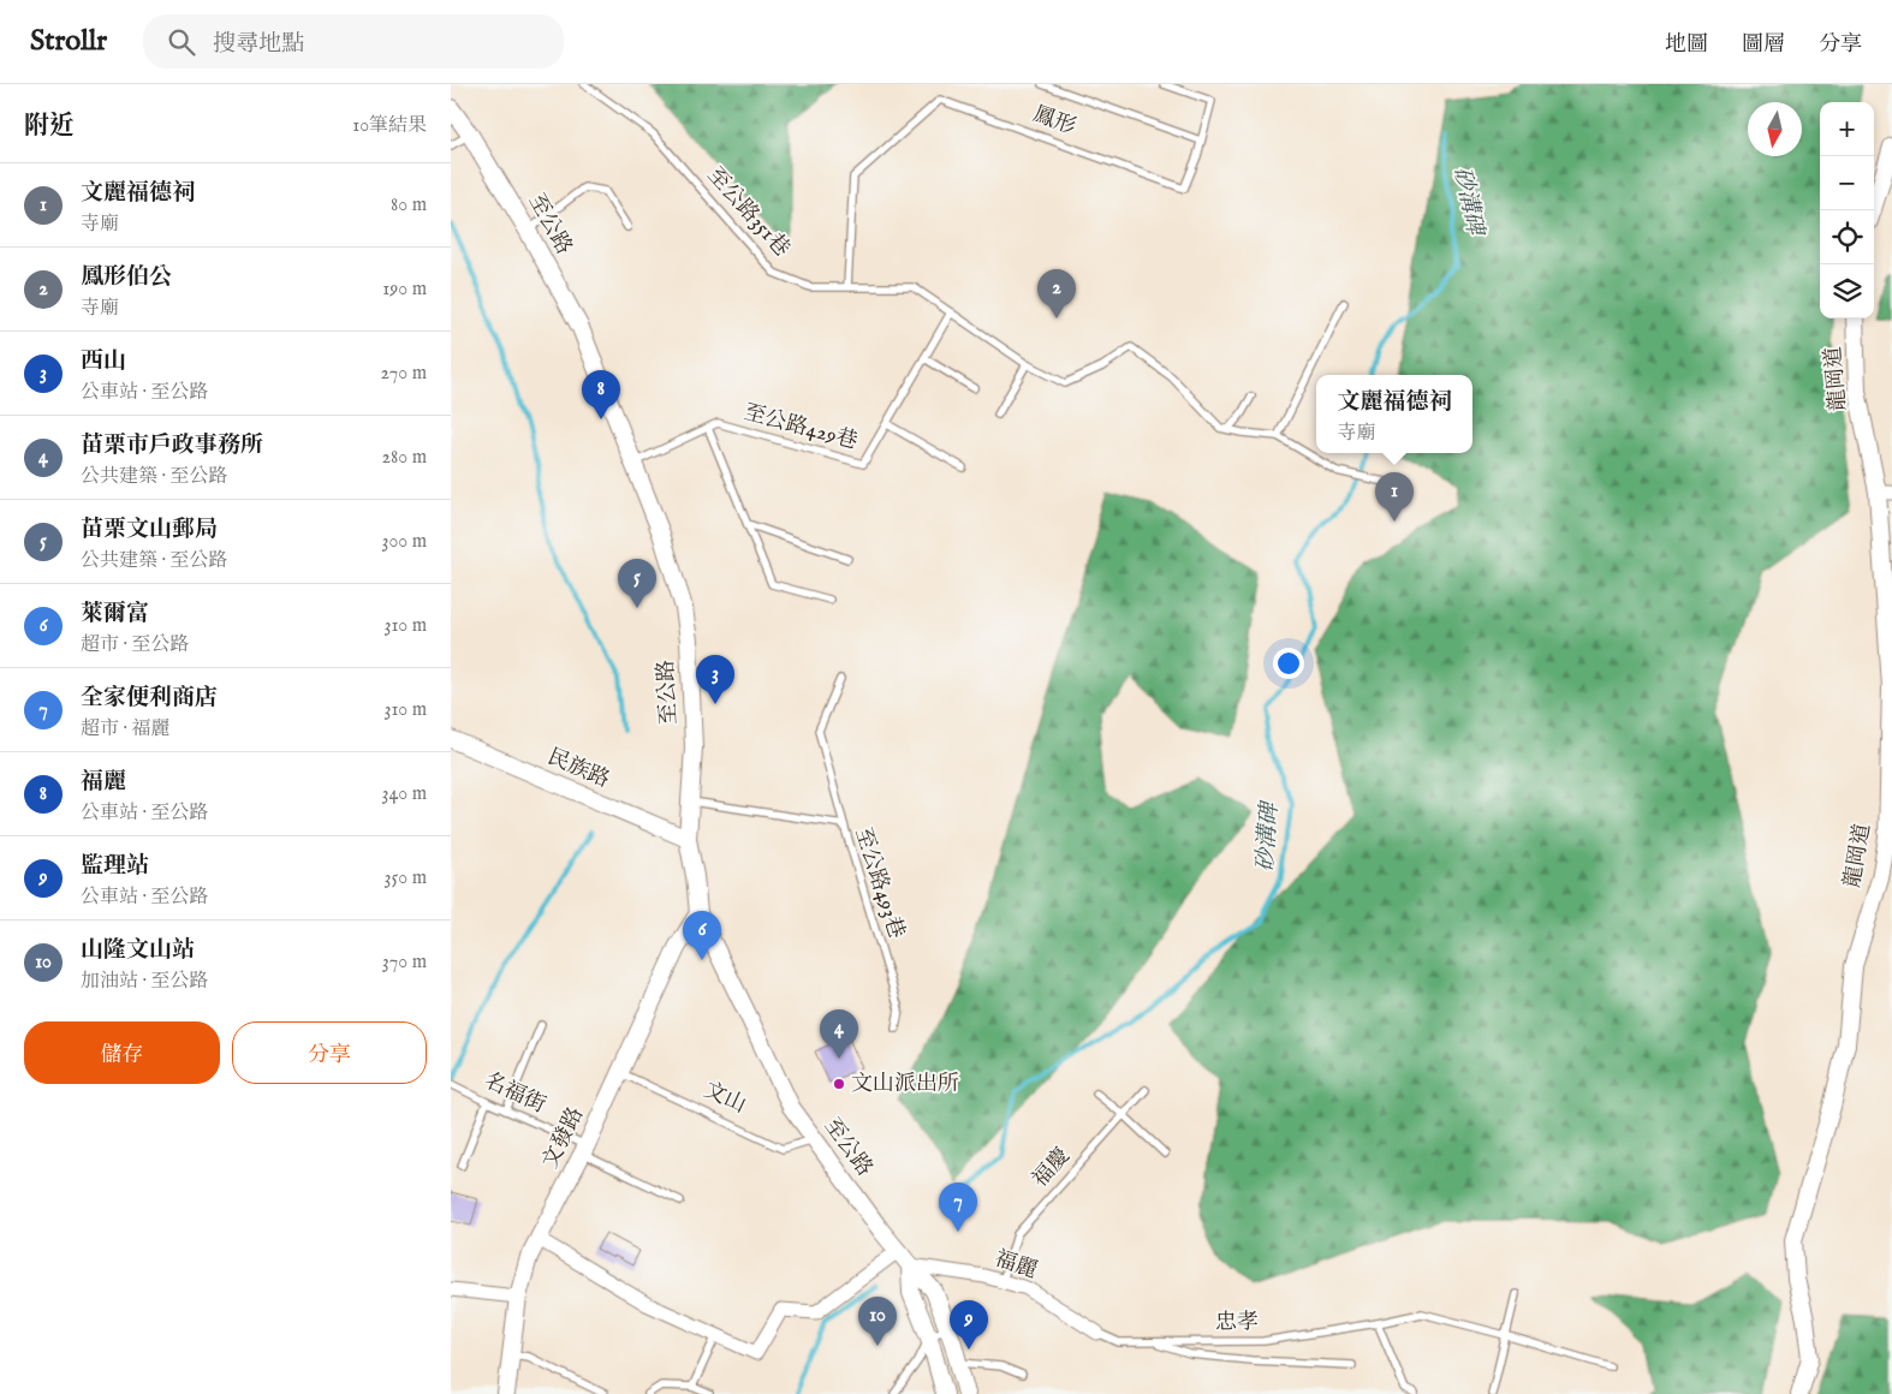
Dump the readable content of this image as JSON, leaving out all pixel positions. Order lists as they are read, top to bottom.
{
  "streets": {
    "street": [
      "至公路",
      "龍岡道",
      "民族路",
      "文發路",
      "福麗"
    ],
    "lane": [
      "鳳形",
      "至公路351巷",
      "至公路429巷",
      "至公路493巷",
      "名福街",
      "文山",
      "福慶",
      "忠孝"
    ]
  },
  "crossings": [
    ["鳳形", "至公路351巷"],
    ["至公路351巷", "至公路429巷"],
    ["至公路", "至公路429巷"],
    ["至公路", "民族路"],
    ["至公路", "至公路493巷"],
    ["至公路", "文山"],
    ["至公路", "文發路"],
    ["至公路", "福麗"],
    ["名福街", "文發路"],
    ["文山", "文發路"],
    ["福慶", "福麗"],
    ["福麗", "忠孝"]
  ],
  "water": ["砂溝碑"],
  "places": ["文山派出所"],
  "north": "bottom",
  "page": {
    "header": "Strollr",
    "search": "搜尋地點",
    "nav": ["地圖", "圖層", "分享"],
    "heading": ["附近", "10筆結果"],
    "map_buttons": ["+", "−"],
    "list": [
      {
        "mark": "1",
        "name": "文麗福德祠",
        "note": "寺廟",
        "value": "80 m"
      },
      {
        "mark": "2",
        "name": "鳳形伯公",
        "note": "寺廟",
        "value": "190 m"
      },
      {
        "mark": "3",
        "name": "西山",
        "note": "公車站 · 至公路",
        "value": "270 m"
      },
      {
        "mark": "4",
        "name": "苗栗市戶政事務所",
        "note": "公共建築 · 至公路",
        "value": "280 m"
      },
      {
        "mark": "5",
        "name": "苗栗文山郵局",
        "note": "公共建築 · 至公路",
        "value": "300 m"
      },
      {
        "mark": "6",
        "name": "萊爾富",
        "note": "超市 · 至公路",
        "value": "310 m"
      },
      {
        "mark": "7",
        "name": "全家便利商店",
        "note": "超市 · 福麗",
        "value": "310 m"
      },
      {
        "mark": "8",
        "name": "福麗",
        "note": "公車站 · 至公路",
        "value": "340 m"
      },
      {
        "mark": "9",
        "name": "監理站",
        "note": "公車站 · 至公路",
        "value": "350 m"
      },
      {
        "mark": "10",
        "name": "山隆文山站",
        "note": "加油站 · 至公路",
        "value": "370 m"
      }
    ],
    "pins": [
      "2",
      "8",
      "1",
      "5",
      "3",
      "6",
      "4",
      "7",
      "10",
      "9"
    ],
    "popup": ["文麗福德祠", "寺廟"],
    "buttons": ["儲存", "分享"]
  }
}
